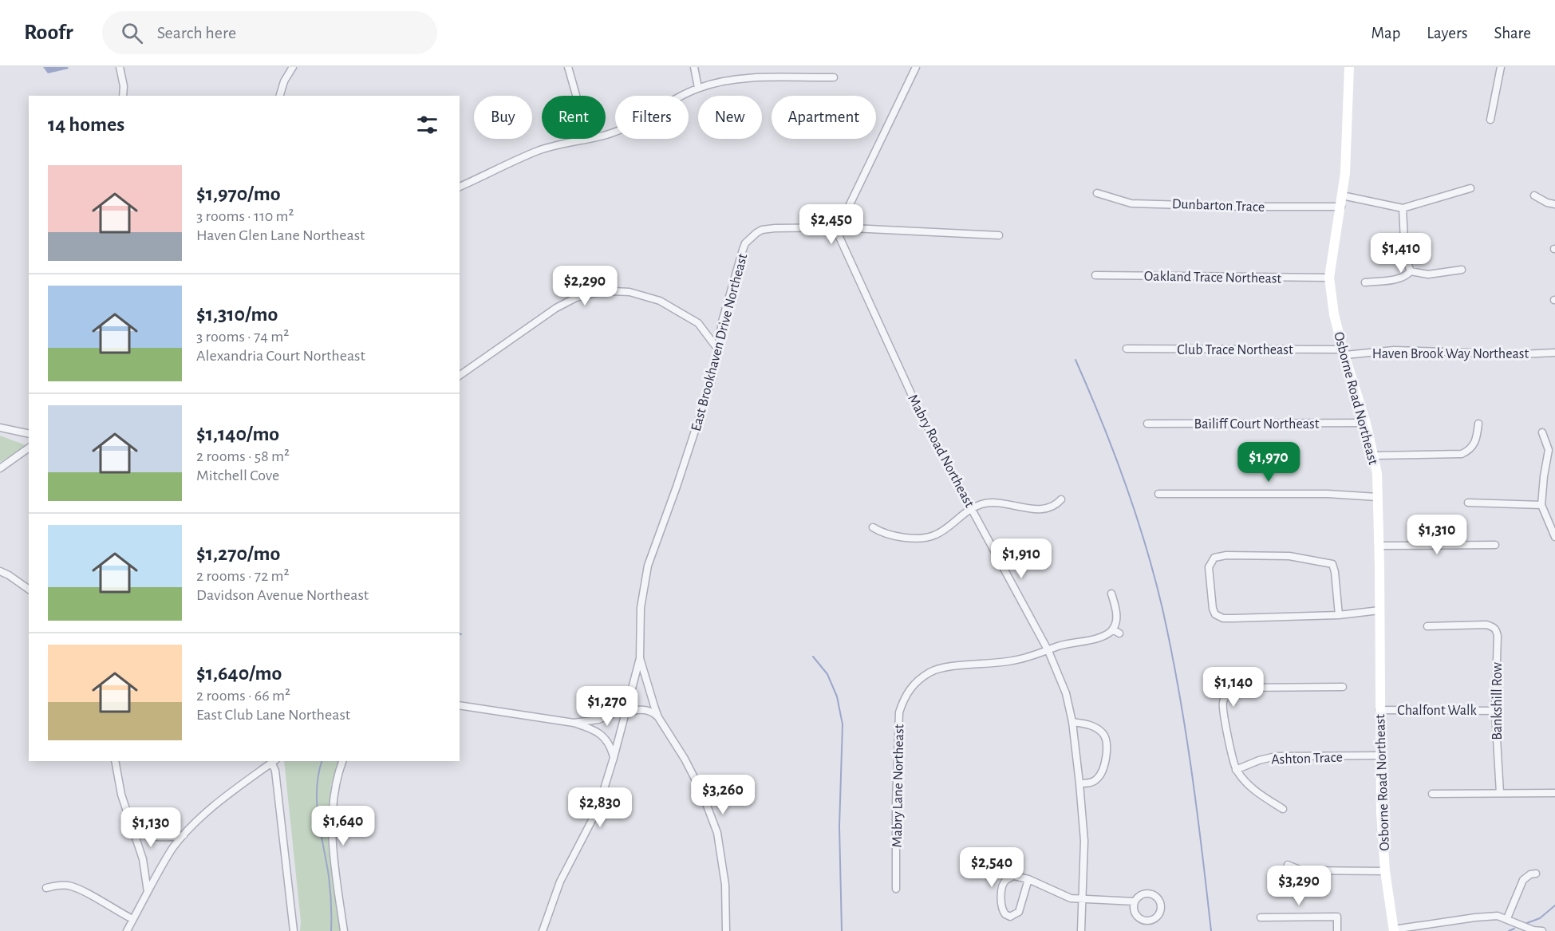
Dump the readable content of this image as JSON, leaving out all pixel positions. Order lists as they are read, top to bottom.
{
  "streets": {
    "street": [
      "Dunbarton Trace",
      "Oakland Trace Northeast",
      "East Brookhaven Drive Northeast",
      "Club Trace Northeast",
      "Haven Brook Way Northeast",
      "Osborne Road Northeast",
      "Bailiff Court Northeast",
      "Mabry Road Northeast",
      "Bankshill Row",
      "Chalfont Walk",
      "Ashton Trace",
      "Mabry Lane Northeast"
    ]
  },
  "crossings": [
    ["Dunbarton Trace", "Osborne Road Northeast"],
    ["Oakland Trace Northeast", "Osborne Road Northeast"],
    ["East Brookhaven Drive Northeast", "Mabry Road Northeast"],
    ["Club Trace Northeast", "Haven Brook Way Northeast"],
    ["Club Trace Northeast", "Osborne Road Northeast"],
    ["Haven Brook Way Northeast", "Osborne Road Northeast"],
    ["Osborne Road Northeast", "Bailiff Court Northeast"],
    ["Osborne Road Northeast", "Chalfont Walk"],
    ["Osborne Road Northeast", "Ashton Trace"],
    ["Mabry Road Northeast", "Mabry Lane Northeast"],
    ["Bankshill Row", "Chalfont Walk"]
  ],
  "page": {
    "header": "Roofr",
    "search": "Search here",
    "nav": ["Map", "Layers", "Share"],
    "chip": [
      "Buy",
      "Rent",
      "Filters",
      "New",
      "Apartment"
    ],
    "heading": "14 homes",
    "list": [
      {
        "name": "$1,970/mo",
        "note": "3 rooms · 110 m² · Haven Glen Lane Northeast"
      },
      {
        "name": "$1,310/mo",
        "note": "3 rooms · 74 m² · Alexandria Court Northeast"
      },
      {
        "name": "$1,140/mo",
        "note": "2 rooms · 58 m² · Mitchell Cove"
      },
      {
        "name": "$1,270/mo",
        "note": "2 rooms · 72 m² · Davidson Avenue Northeast"
      },
      {
        "name": "$1,640/mo",
        "note": "2 rooms · 66 m² · East Club Lane Northeast"
      }
    ],
    "price": [
      "$2,450",
      "$1,410",
      "$2,290",
      "$1,970",
      "$1,310",
      "$1,910",
      "$1,140",
      "$1,270",
      "$3,260",
      "$2,830",
      "$1,640",
      "$1,130",
      "$2,540",
      "$3,290"
    ]
  }
}
